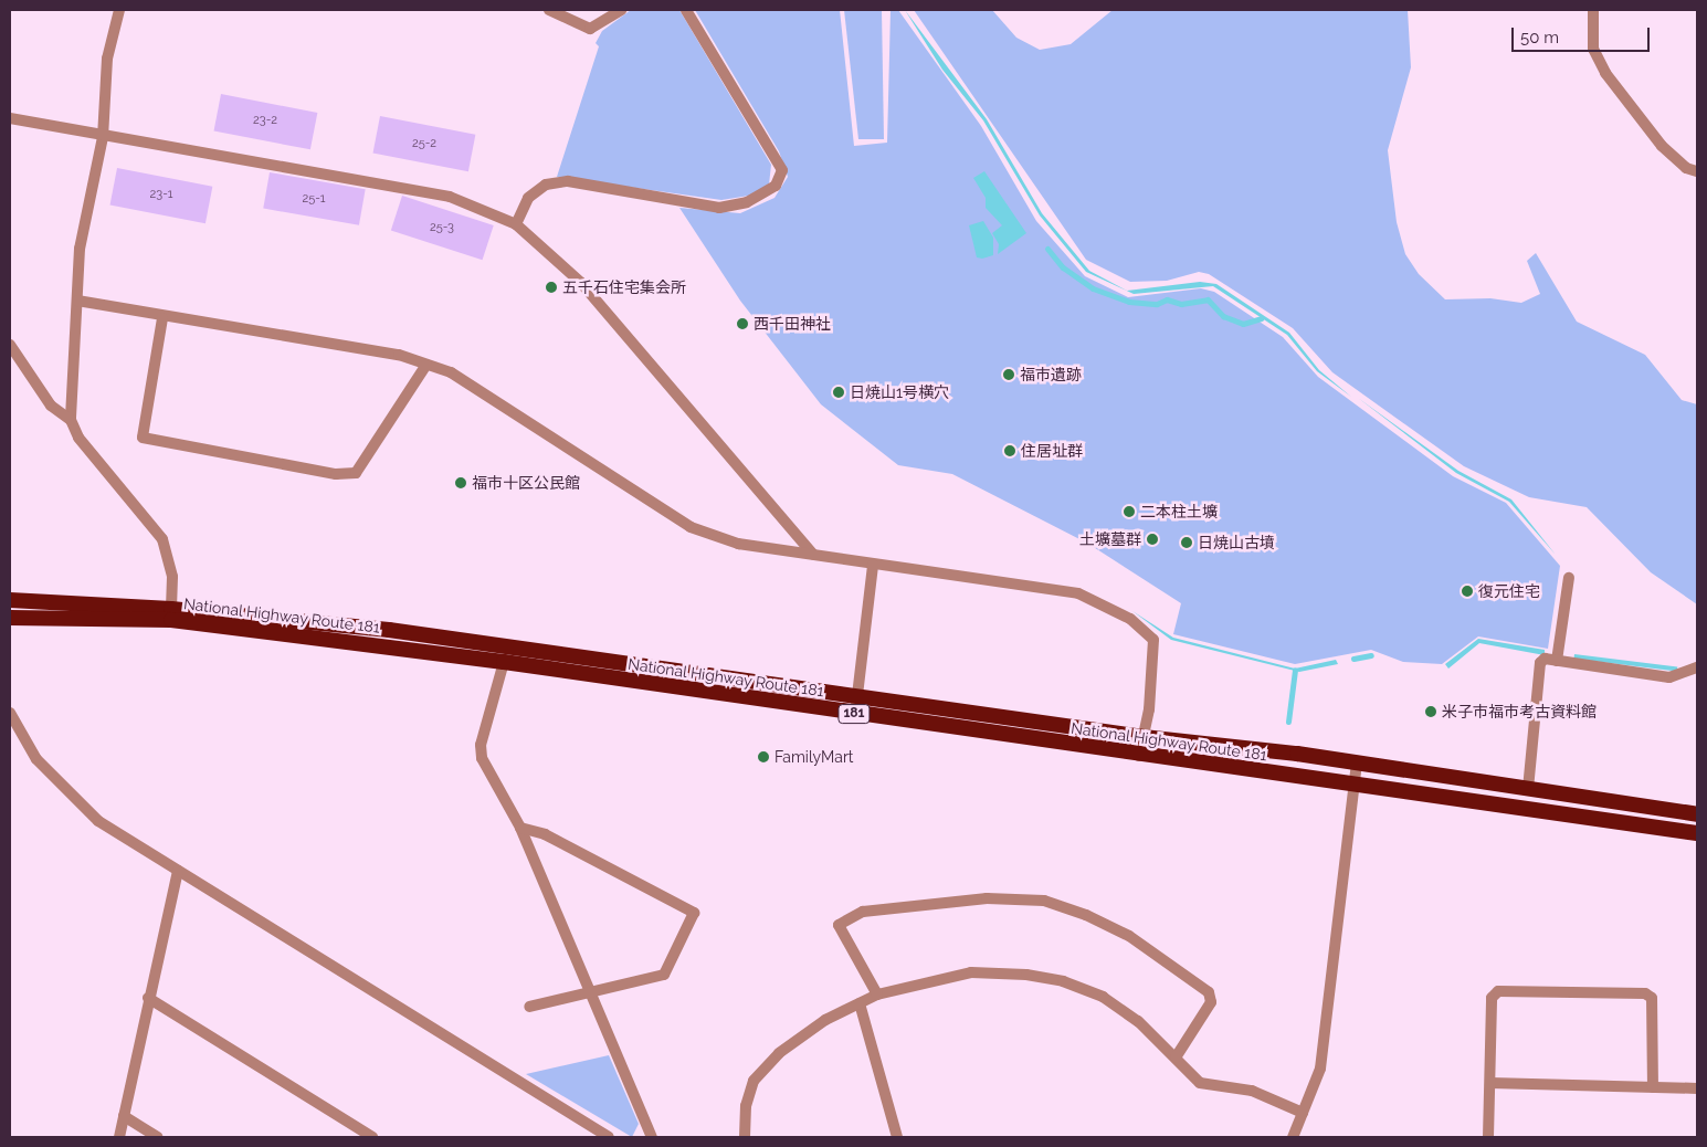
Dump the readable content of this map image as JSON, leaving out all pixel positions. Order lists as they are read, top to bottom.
{
  "streets": {
    "highway": ["National Highway Route 181", "181"]
  },
  "places": [
    "五千石住宅集会所",
    "西千田神社",
    "福市遺跡",
    "日焼山1号横穴",
    "住居址群",
    "福市十区公民館",
    "二本柱土壙",
    "土壙墓群",
    "日焼山古墳",
    "復元住宅",
    "米子市福市考古資料館",
    "FamilyMart"
  ],
  "house_numbers": [
    "23-2",
    "25-2",
    "23-1",
    "25-1",
    "25-3"
  ],
  "scale_bar": "50 m"
}
